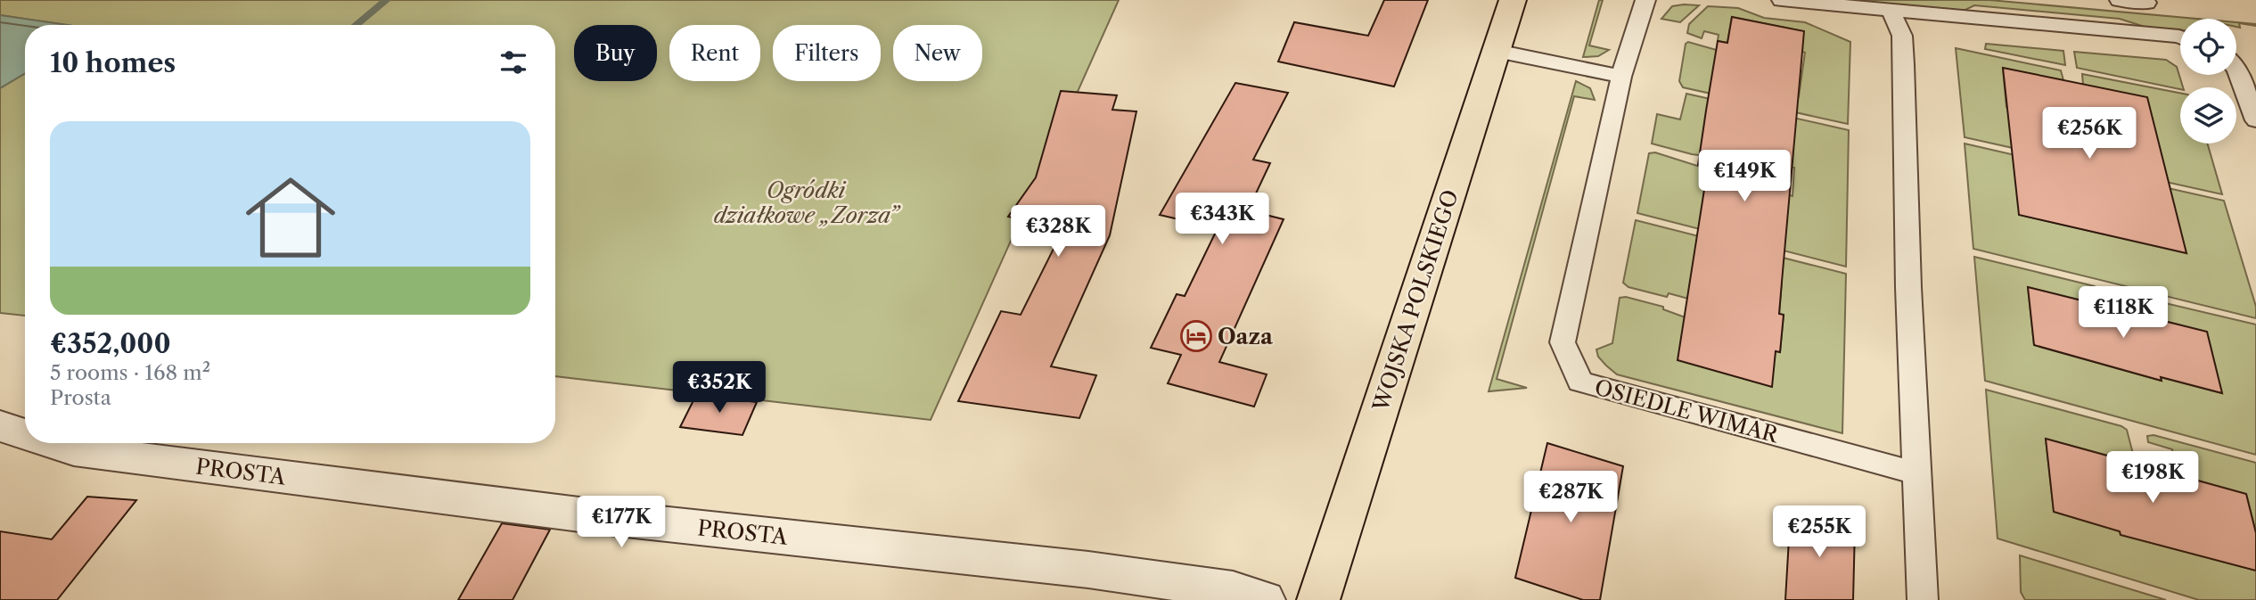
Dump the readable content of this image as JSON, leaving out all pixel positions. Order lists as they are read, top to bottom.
{
  "streets": {
    "main road": ["WOJSKA POLSKIEGO"],
    "street": ["PROSTA"],
    "lane": ["OSIEDLE WIMAR"]
  },
  "parks": ["Ogródki działkowe „Zorza”"],
  "places": {
    "hotel": ["Oaza"]
  },
  "page": {
    "chip": [
      "Buy",
      "Rent",
      "Filters",
      "New"
    ],
    "heading": "10 homes",
    "list": [
      {
        "name": "€352,000",
        "note": "5 rooms · 168 m² · Prosta"
      }
    ],
    "price": [
      "€256K",
      "€149K",
      "€343K",
      "€328K",
      "€118K",
      "€352K",
      "€198K",
      "€287K",
      "€177K",
      "€255K"
    ]
  }
}
